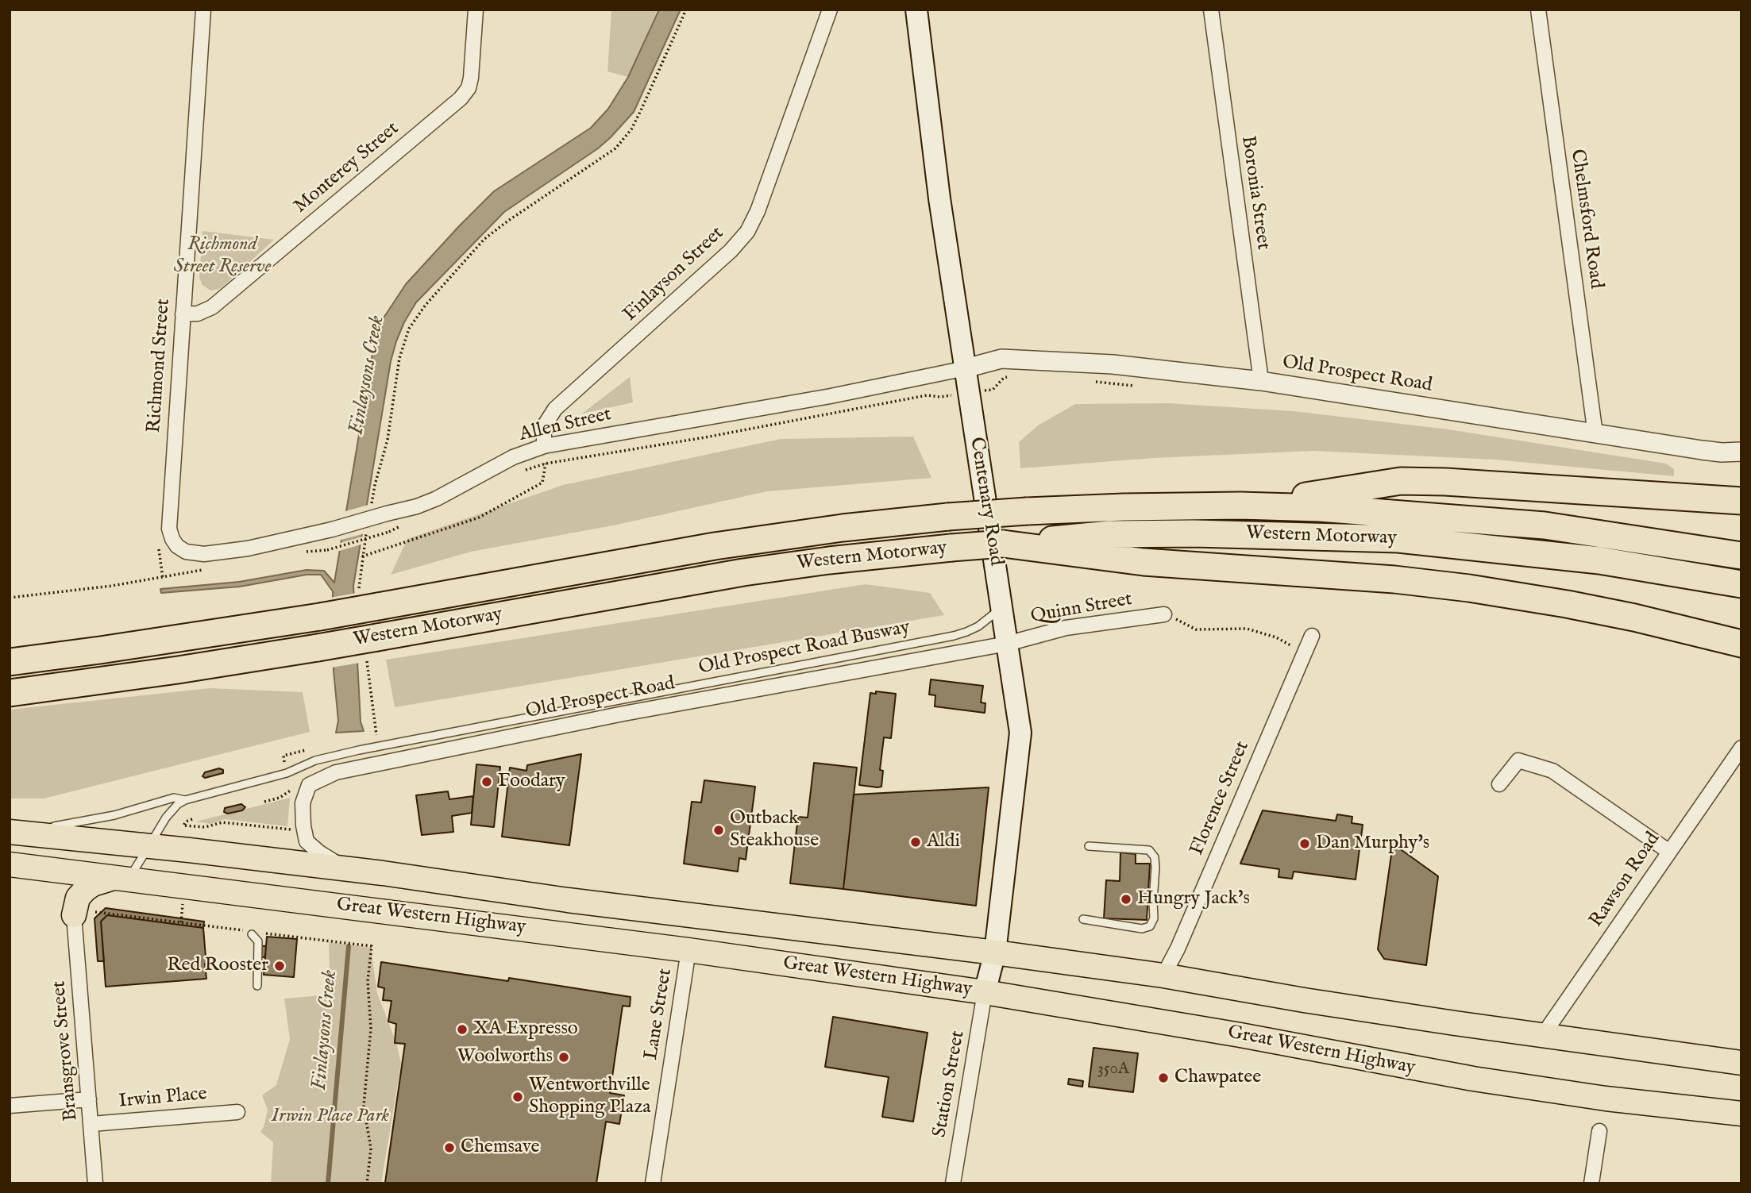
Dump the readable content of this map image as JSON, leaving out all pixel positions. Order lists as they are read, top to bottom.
{
  "streets": {
    "highway": ["Western Motorway", "Great Western Highway"],
    "main road": ["Centenary Road"],
    "street": [
      "Monterey Street",
      "Boronia Street",
      "Chelmsford Road",
      "Finlayson Street",
      "Richmond Street",
      "Old Prospect Road",
      "Allen Street",
      "Quinn Street",
      "Florence Street",
      "Rawson Road",
      "Lane Street",
      "Bransgrove Street",
      "Station Street",
      "Irwin Place"
    ],
    "lane": ["Old Prospect Road Busway"]
  },
  "crossings": [
    ["Monterey Street", "Richmond Street"],
    ["Boronia Street", "Old Prospect Road"],
    ["Chelmsford Road", "Old Prospect Road"],
    ["Finlayson Street", "Allen Street"],
    ["Richmond Street", "Allen Street"],
    ["Old Prospect Road", "Allen Street"],
    ["Old Prospect Road", "Centenary Road"],
    ["Old Prospect Road", "Quinn Street"],
    ["Old Prospect Road", "Great Western Highway"],
    ["Allen Street", "Centenary Road"],
    ["Centenary Road", "Quinn Street"],
    ["Centenary Road", "Old Prospect Road Busway"],
    ["Centenary Road", "Great Western Highway"],
    ["Centenary Road", "Station Street"],
    ["Old Prospect Road Busway", "Great Western Highway"],
    ["Florence Street", "Great Western Highway"],
    ["Rawson Road", "Great Western Highway"],
    ["Great Western Highway", "Lane Street"],
    ["Great Western Highway", "Station Street"],
    ["Bransgrove Street", "Irwin Place"]
  ],
  "water": ["Finlaysons Creek"],
  "parks": ["Richmond Street Reserve", "Irwin Place Park"],
  "places": [
    "Foodary",
    "Outback Steakhouse",
    "Aldi",
    "Dan Murphy's",
    "Hungry Jack's",
    "Red Rooster",
    "XA Expresso",
    "Woolworths",
    "Chawpatee",
    "Wentworthville Shopping Plaza",
    "Chemsave"
  ],
  "house_numbers": ["350A"]
}
